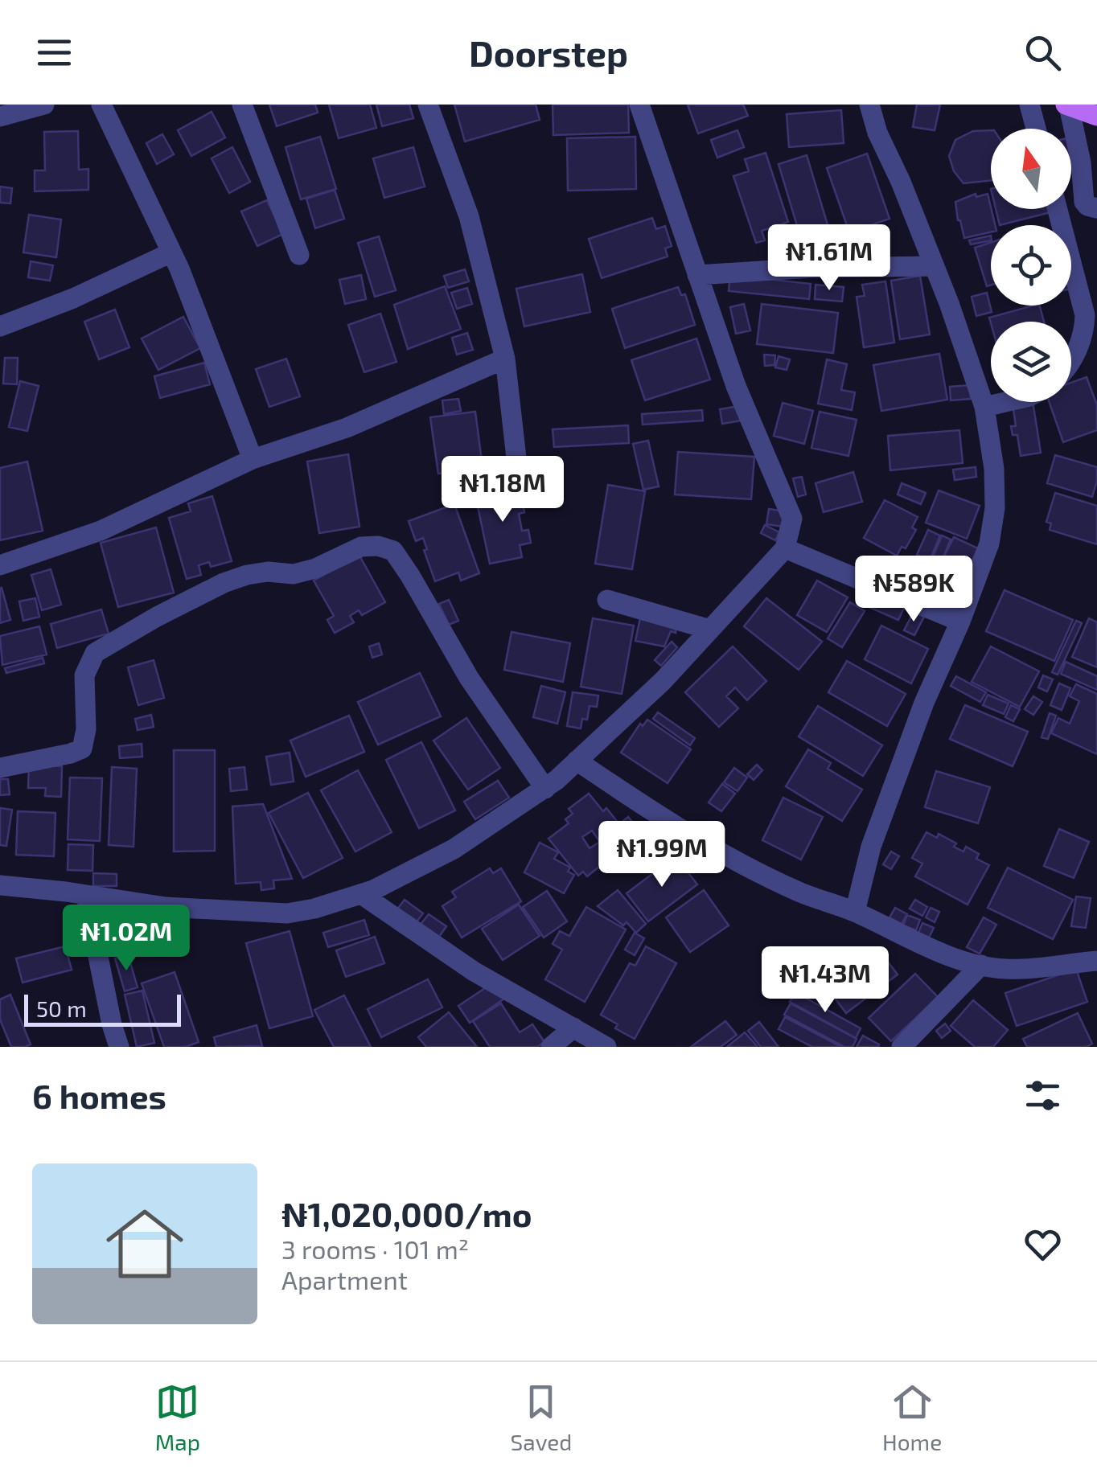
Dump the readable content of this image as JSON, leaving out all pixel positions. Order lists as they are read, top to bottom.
{
  "scale_bar": "50 m",
  "north": "top",
  "page": {
    "header": "Doorstep",
    "price": [
      "₦1.61M",
      "₦1.18M",
      "₦589K",
      "₦1.99M",
      "₦1.02M",
      "₦1.43M"
    ],
    "scale": "50 m",
    "heading": "6 homes",
    "list": [
      {
        "name": "₦1,020,000/mo",
        "note": "3 rooms · 101 m² · Apartment"
      }
    ],
    "tabs": ["Map", "Saved", "Home"]
  }
}
